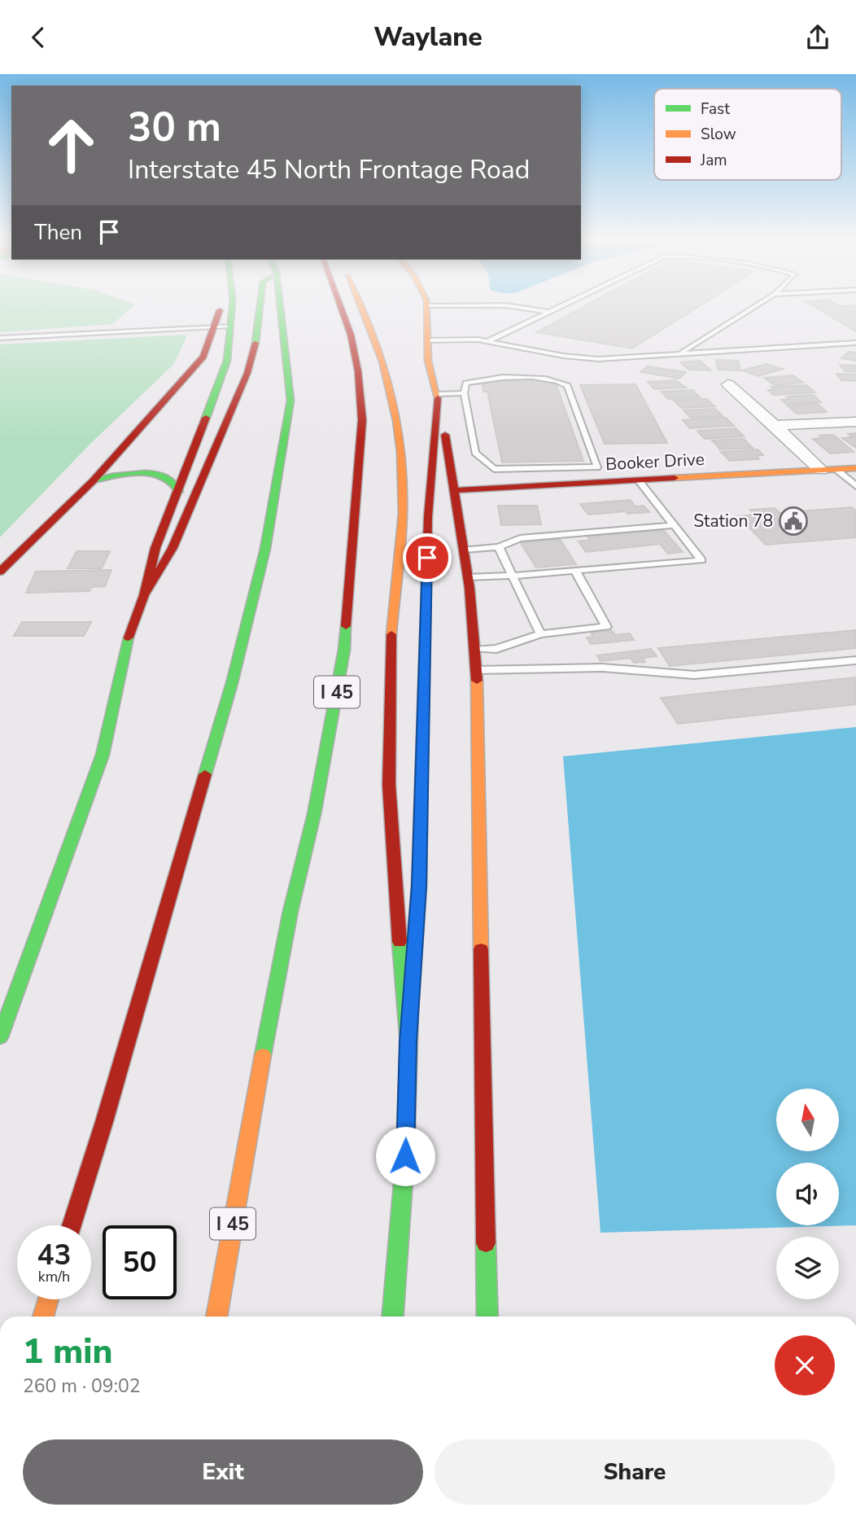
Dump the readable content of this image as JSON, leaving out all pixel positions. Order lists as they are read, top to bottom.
{
  "streets": {
    "main road": ["Booker Drive", "I 45"]
  },
  "places": {
    "public building": ["Station 78"]
  },
  "legend": ["Fast", "Slow", "Jam"],
  "north": "top",
  "page": {
    "header": "Waylane",
    "turn": ["30 m", "Interstate 45 North Frontage Road"],
    "then": "Then",
    "speed": "43 km/h",
    "limit": "50",
    "heading": ["1 min", "260 m · 09:02"],
    "buttons": ["Exit", "Share"]
  }
}
